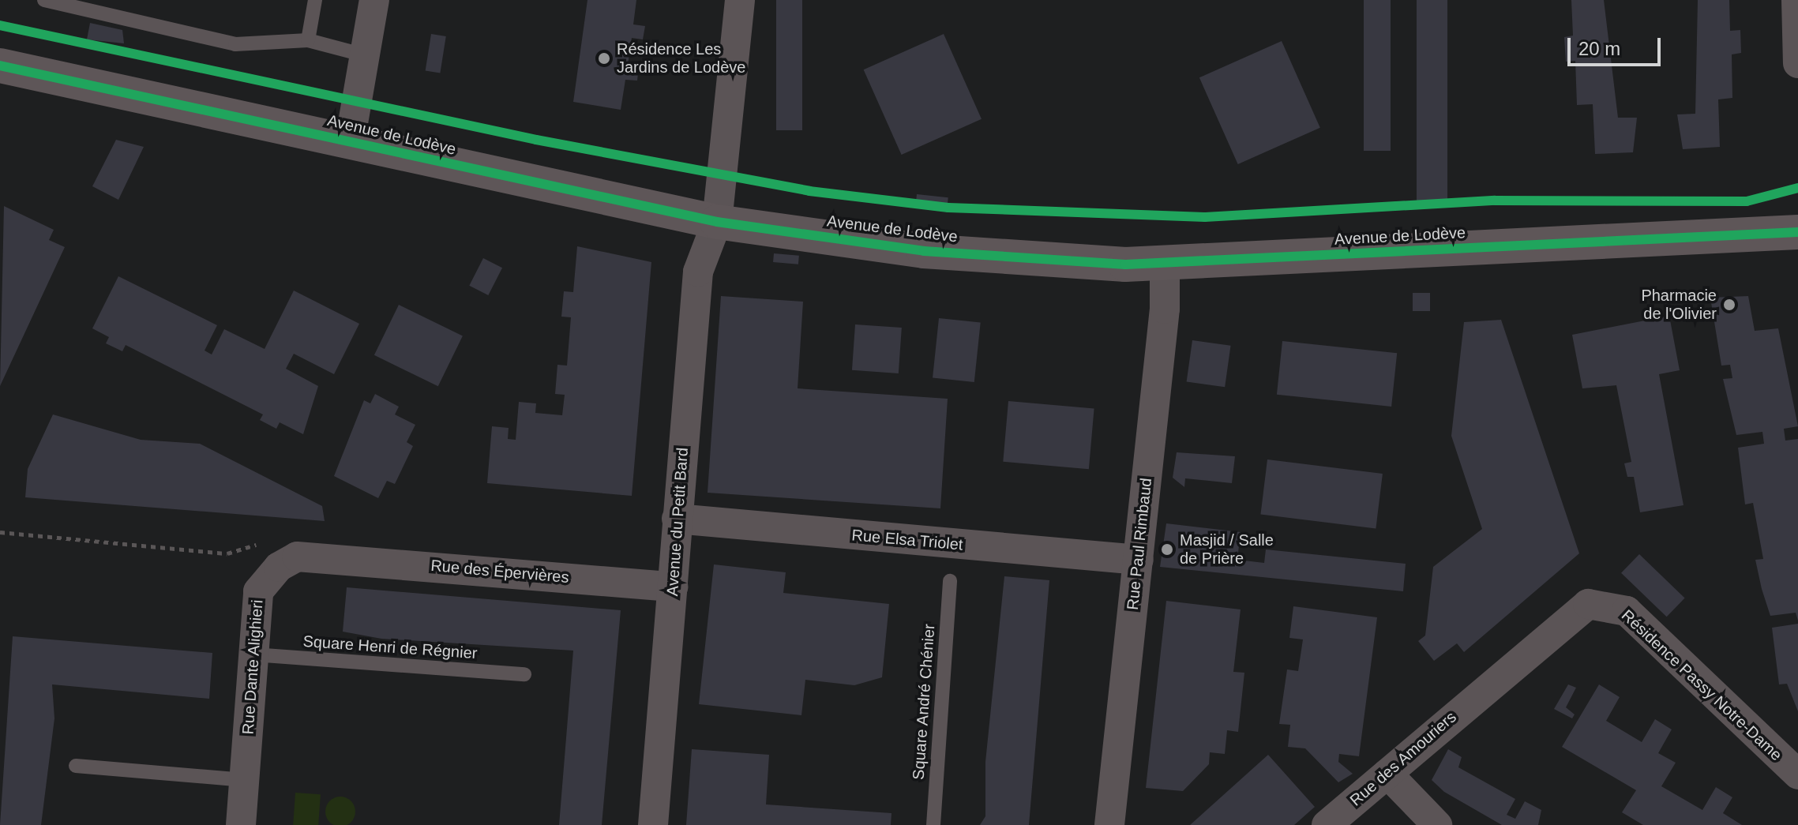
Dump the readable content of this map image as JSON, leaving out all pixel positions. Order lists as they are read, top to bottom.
{
  "streets": {
    "street": [
      "Avenue de Lodève",
      "Avenue du Petit Bard",
      "Rue Elsa Triolet",
      "Rue Paul Rimbaud",
      "Rue des Épervières",
      "Rue Dante Alighieri",
      "Résidence Passy Notre-Dame",
      "Rue des Amouriers"
    ],
    "lane": ["Square Henri de Régnier", "Square André Chénier"]
  },
  "crossings": [
    ["Avenue de Lodève", "Avenue du Petit Bard"],
    ["Avenue de Lodève", "Rue Paul Rimbaud"],
    ["Avenue du Petit Bard", "Rue Elsa Triolet"],
    ["Avenue du Petit Bard", "Rue des Épervières"],
    ["Rue Elsa Triolet", "Rue Paul Rimbaud"],
    ["Rue des Épervières", "Rue Dante Alighieri"],
    ["Square Henri de Régnier", "Rue Dante Alighieri"],
    ["Résidence Passy Notre-Dame", "Rue des Amouriers"]
  ],
  "places": ["Résidence Les Jardins de Lodève", "Pharmacie de l'Olivier", "Masjid / Salle de Prière"],
  "scale_bar": "20 m"
}
